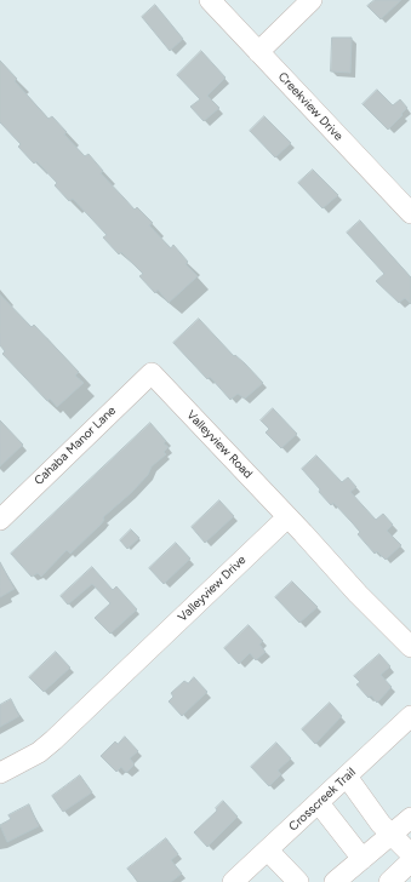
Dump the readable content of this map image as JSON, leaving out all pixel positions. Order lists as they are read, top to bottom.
{
  "streets": {
    "street": [
      "Creekview Drive",
      "Valleyview Road",
      "Cahaba Manor Lane",
      "Valleyview Drive",
      "Crosscreek Trail"
    ]
  },
  "crossings": [
    ["Valleyview Road", "Cahaba Manor Lane"],
    ["Valleyview Road", "Valleyview Drive"]
  ]
}
